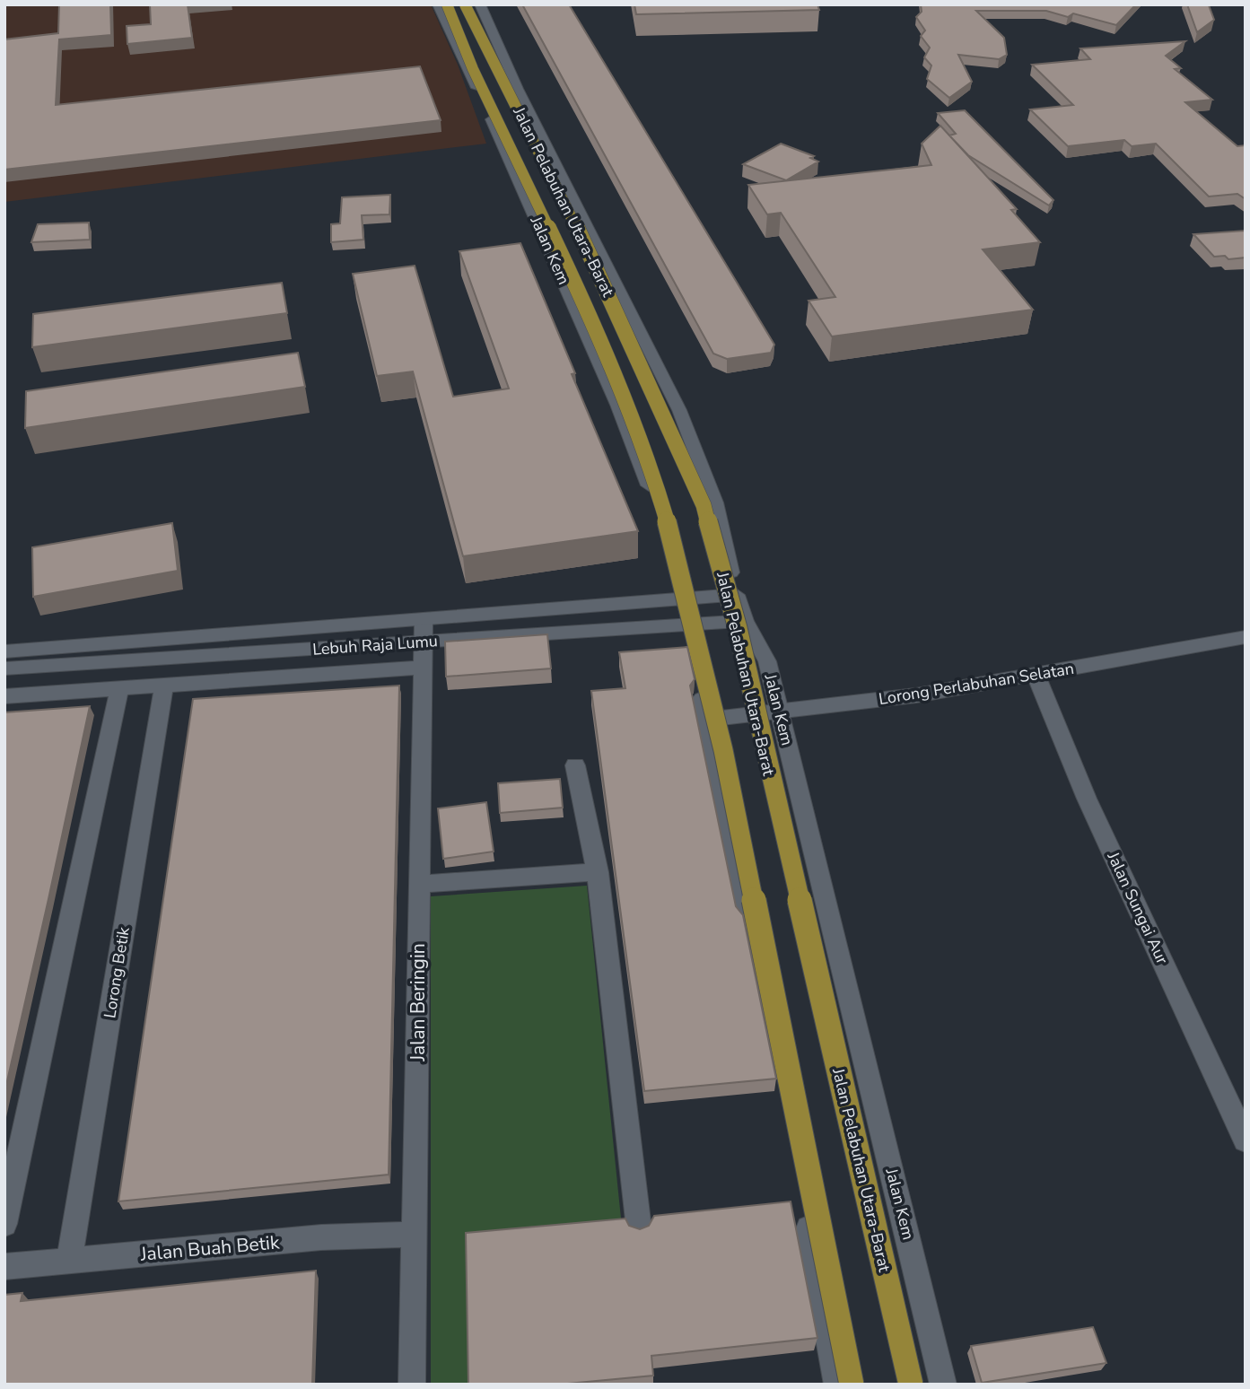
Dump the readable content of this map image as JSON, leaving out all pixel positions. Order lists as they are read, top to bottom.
{
  "streets": {
    "main road": ["Jalan Pelabuhan Utara-Barat"],
    "street": [
      "Jalan Kem",
      "Lebuh Raja Lumu",
      "Lorong Perlabuhan Selatan",
      "Jalan Sungai Aur",
      "Lorong Betik",
      "Jalan Beringin",
      "Jalan Buah Betik"
    ]
  },
  "crossings": [
    ["Jalan Kem", "Lebuh Raja Lumu"],
    ["Jalan Kem", "Lorong Perlabuhan Selatan"],
    ["Lebuh Raja Lumu", "Jalan Beringin"],
    ["Lorong Perlabuhan Selatan", "Jalan Sungai Aur"],
    ["Lorong Betik", "Jalan Buah Betik"],
    ["Jalan Beringin", "Jalan Buah Betik"]
  ]
}
